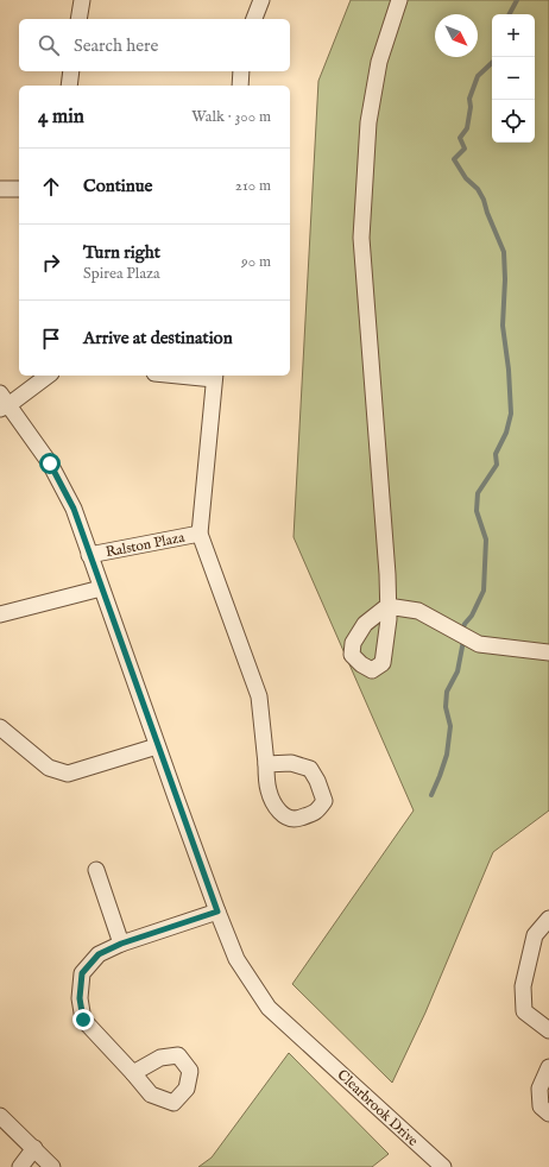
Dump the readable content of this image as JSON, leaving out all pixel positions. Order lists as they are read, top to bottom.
{
  "streets": {
    "street": ["Ralston Plaza", "Clearbrook Drive"]
  },
  "crossings": [
    ["Ralston Plaza", "Clearbrook Drive"]
  ],
  "north": "bottom right",
  "page": {
    "map_buttons": ["+", "−"],
    "search": "Search here",
    "heading": ["4 min", "Walk · 300 m"],
    "list": [
      ["Continue", "210 m"],
      ["Turn right", "Spirea Plaza", "90 m"],
      "Arrive at destination"
    ]
  }
}
